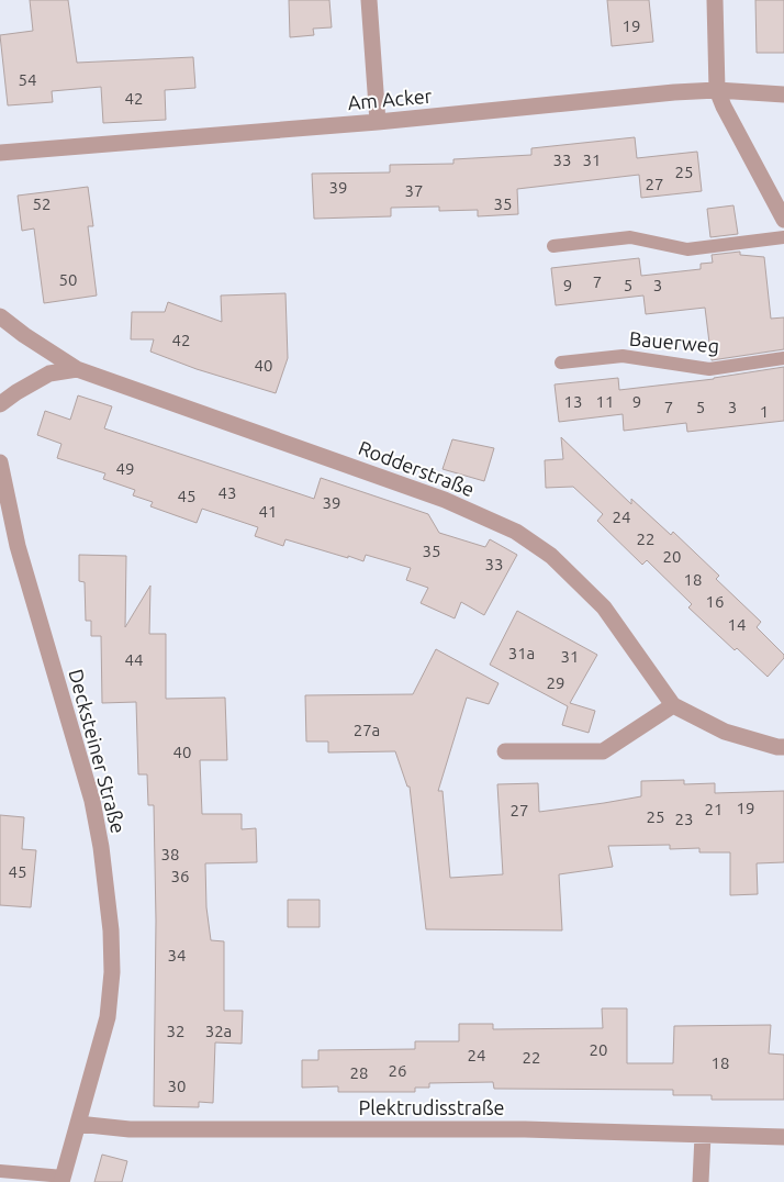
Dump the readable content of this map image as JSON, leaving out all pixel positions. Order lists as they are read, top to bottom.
{
  "streets": {
    "street": [
      "Am Acker",
      "Rodderstraße",
      "Decksteiner Straße",
      "Plektrudisstraße"
    ],
    "lane": ["Bauerweg"]
  },
  "crossings": [
    ["Decksteiner Straße", "Plektrudisstraße"]
  ],
  "house_numbers": [
    "19",
    "54",
    "42",
    "33",
    "31",
    "25",
    "27",
    "39",
    "37",
    "52",
    "35",
    "50",
    "7",
    "9",
    "5",
    "3",
    "42",
    "40",
    "13",
    "11",
    "9",
    "7",
    "5",
    "3",
    "1",
    "49",
    "43",
    "45",
    "39",
    "41",
    "24",
    "22",
    "35",
    "20",
    "33",
    "18",
    "16",
    "14",
    "31a",
    "31",
    "44",
    "29",
    "27a",
    "40",
    "19",
    "21",
    "27",
    "25",
    "23",
    "38",
    "45",
    "36",
    "34",
    "32",
    "32a",
    "20",
    "24",
    "22",
    "18",
    "26",
    "28",
    "30"
  ]
}
